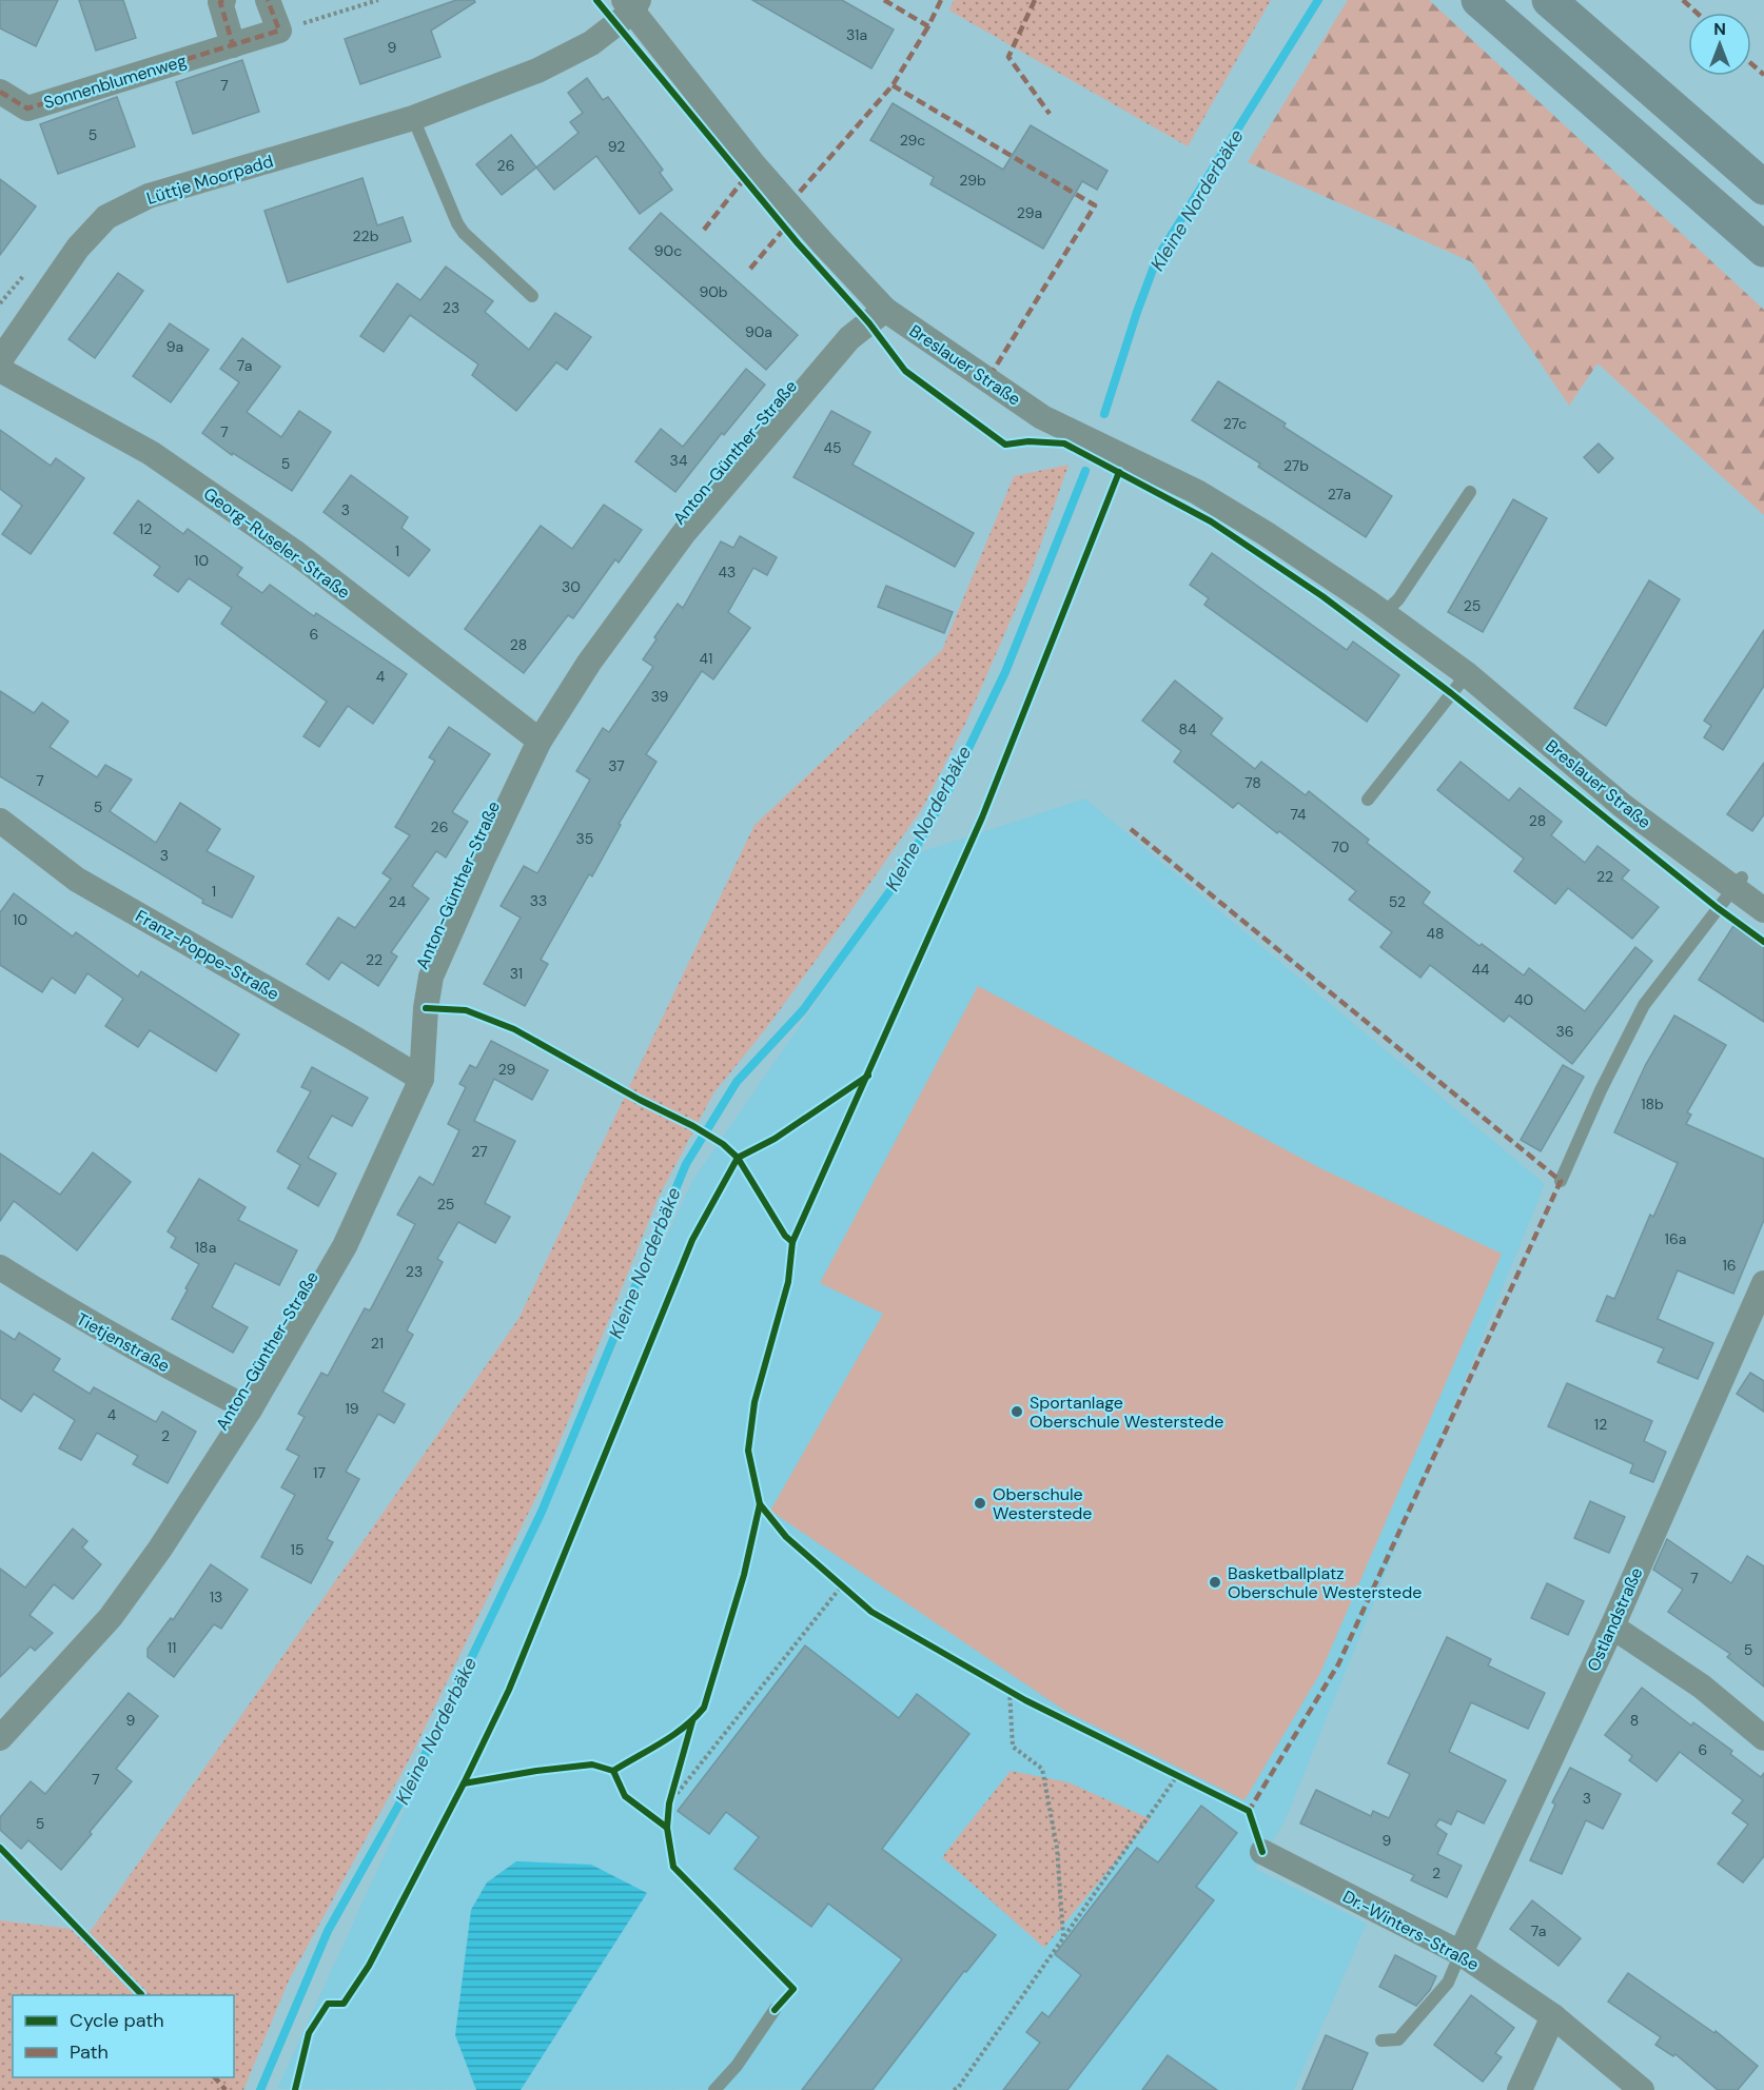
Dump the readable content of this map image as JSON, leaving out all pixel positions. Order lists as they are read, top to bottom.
{
  "streets": {
    "street": [
      "Sonnenblumenweg",
      "Lüttje Moorpadd",
      "Breslauer Straße",
      "Anton-Günther-Straße",
      "Georg-Ruseler-Straße",
      "Franz-Poppe-Straße",
      "Tietjenstraße",
      "Ostlandstraße",
      "Dr.-Winters-Straße"
    ]
  },
  "crossings": [
    ["Lüttje Moorpadd", "Breslauer Straße"],
    ["Breslauer Straße", "Anton-Günther-Straße"],
    ["Anton-Günther-Straße", "Georg-Ruseler-Straße"],
    ["Anton-Günther-Straße", "Franz-Poppe-Straße"],
    ["Anton-Günther-Straße", "Tietjenstraße"],
    ["Ostlandstraße", "Dr.-Winters-Straße"]
  ],
  "water": ["Kleine Norderbäke"],
  "places": ["Sportanlage Oberschule Westerstede", "Oberschule Westerstede", "Basketballplatz Oberschule Westerstede"],
  "house_numbers": [
    "31a",
    "9",
    "7",
    "5",
    "29c",
    "92",
    "26",
    "29b",
    "29a",
    "22b",
    "90c",
    "90b",
    "23",
    "90a",
    "9a",
    "7a",
    "27c",
    "7",
    "45",
    "34",
    "5",
    "27b",
    "27a",
    "3",
    "12",
    "1",
    "10",
    "43",
    "30",
    "25",
    "6",
    "28",
    "41",
    "4",
    "39",
    "84",
    "37",
    "7",
    "78",
    "5",
    "74",
    "28",
    "26",
    "35",
    "70",
    "3",
    "22",
    "1",
    "33",
    "24",
    "52",
    "10",
    "48",
    "22",
    "44",
    "31",
    "40",
    "36",
    "29",
    "18b",
    "27",
    "25",
    "16a",
    "18a",
    "16",
    "23",
    "21",
    "19",
    "4",
    "12",
    "2",
    "17",
    "15",
    "7",
    "13",
    "11",
    "5",
    "9",
    "8",
    "6",
    "7",
    "3",
    "5",
    "9",
    "2",
    "7a"
  ],
  "legend": ["Cycle path", "Path"],
  "north": "top"
}
